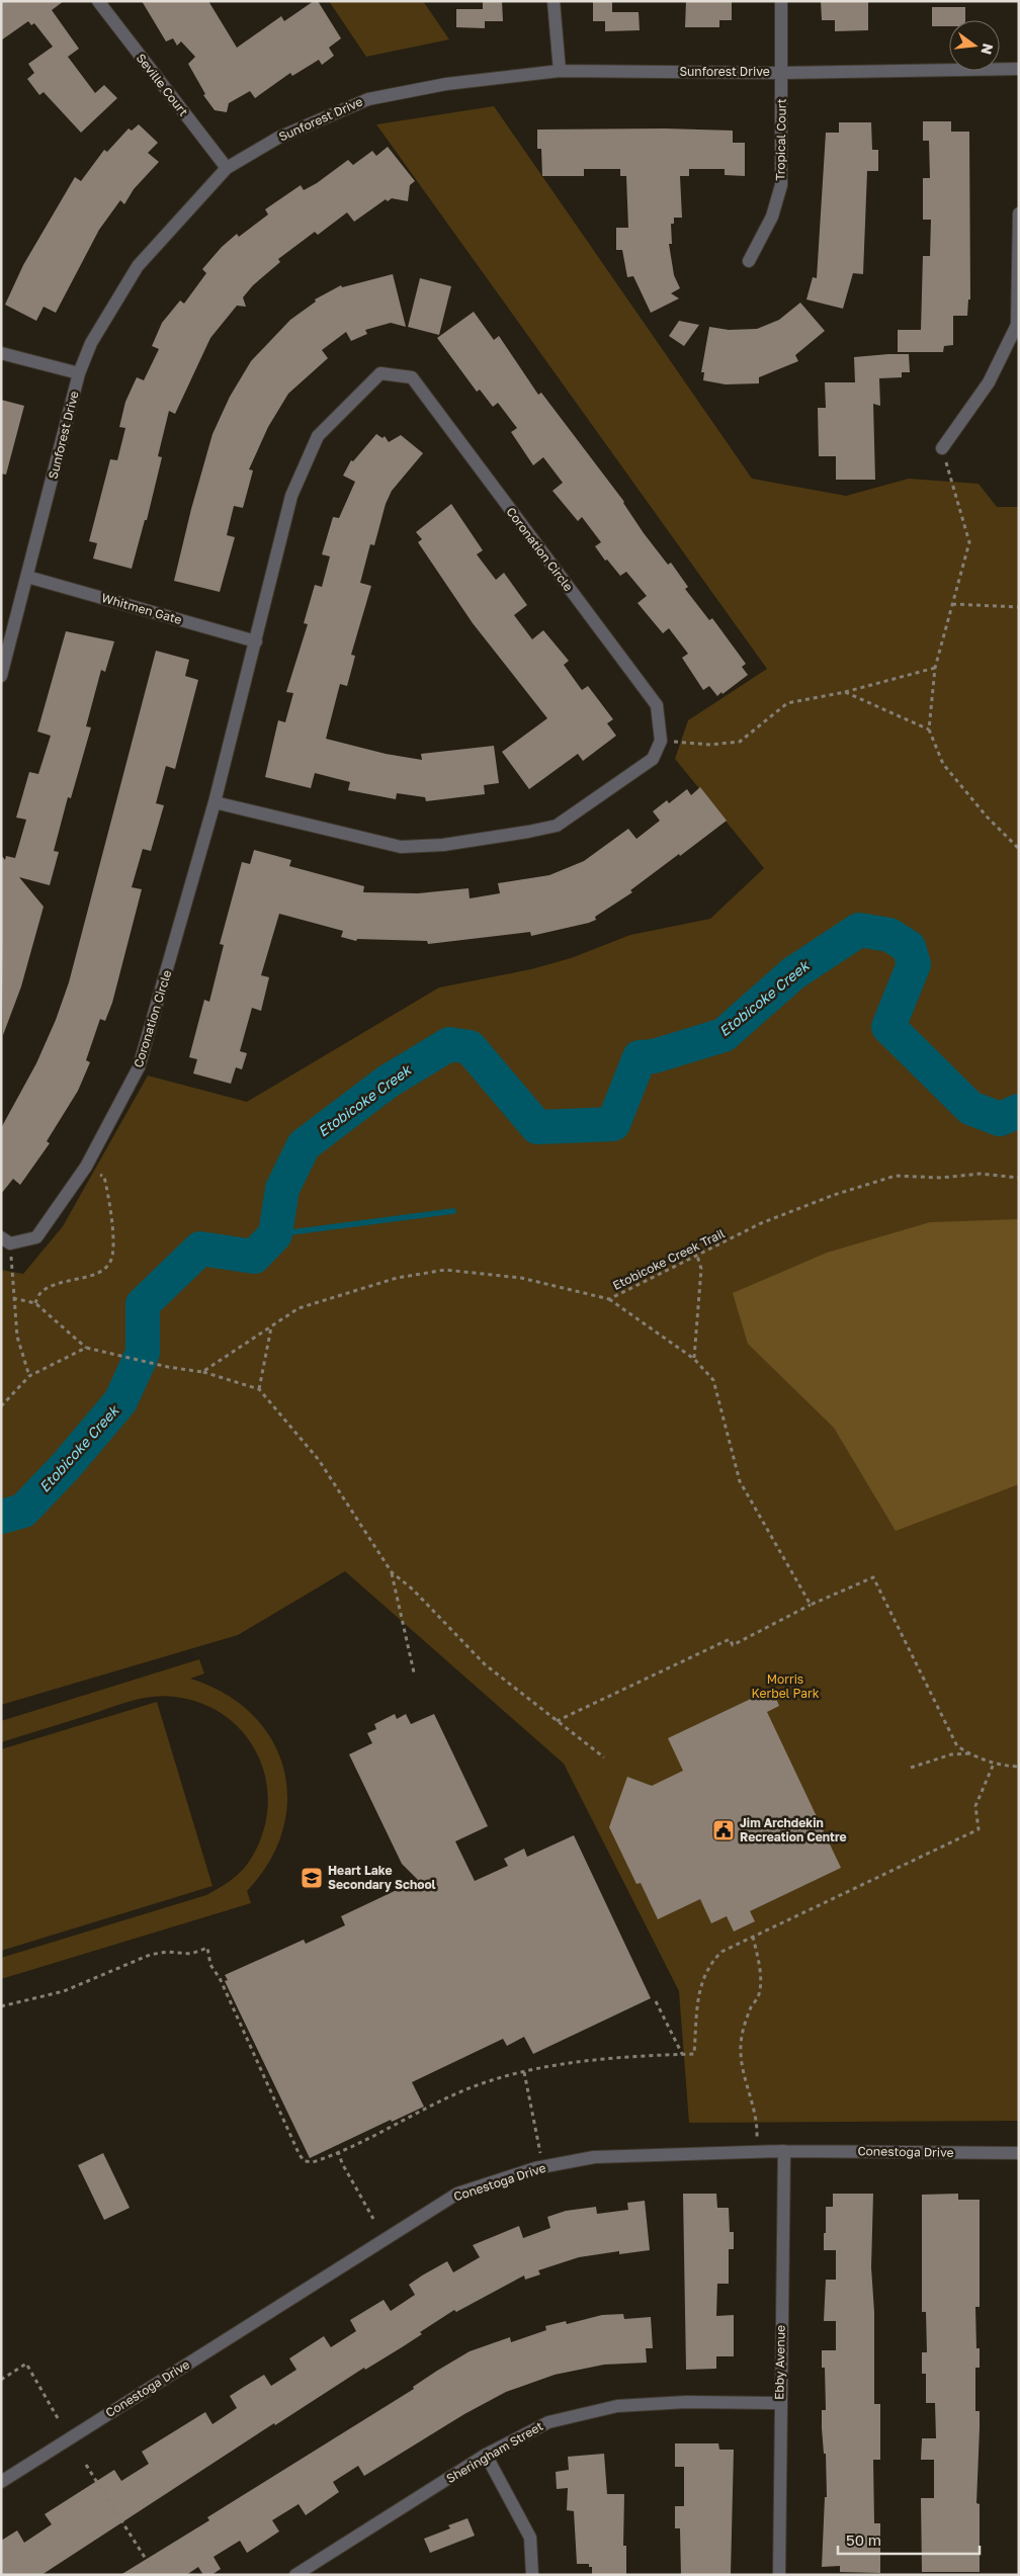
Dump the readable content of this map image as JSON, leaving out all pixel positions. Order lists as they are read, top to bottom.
{
  "streets": {
    "street": [
      "Sunforest Drive",
      "Seville Court",
      "Tropical Court",
      "Coronation Circle",
      "Whitmen Gate",
      "Conestoga Drive",
      "Ebby Avenue",
      "Sheringham Street"
    ],
    "path": ["Etobicoke Creek Trail"]
  },
  "crossings": [
    ["Sunforest Drive", "Seville Court"],
    ["Sunforest Drive", "Tropical Court"],
    ["Sunforest Drive", "Whitmen Gate"],
    ["Coronation Circle", "Whitmen Gate"],
    ["Conestoga Drive", "Ebby Avenue"],
    ["Ebby Avenue", "Sheringham Street"]
  ],
  "water": ["Etobicoke Creek"],
  "parks": ["Morris Kerbel Park"],
  "places": {
    "public building": ["Jim Archdekin Recreation Centre"],
    "school or university": ["Heart Lake Secondary School"]
  },
  "scale_bar": "50 m",
  "north": "right"
}
